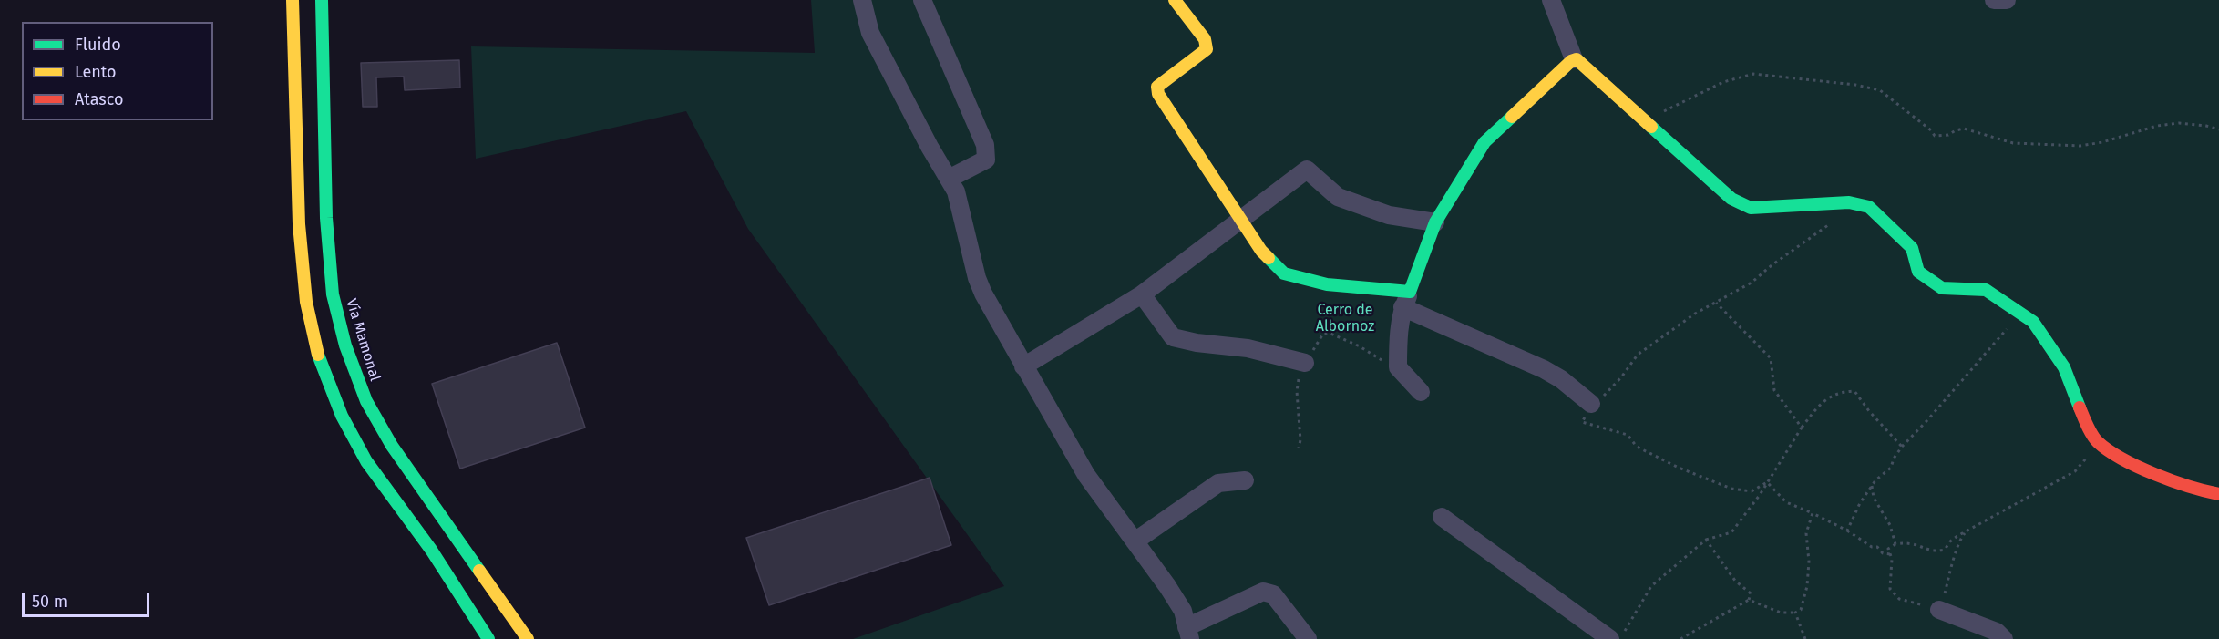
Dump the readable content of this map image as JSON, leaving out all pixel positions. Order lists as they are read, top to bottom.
{
  "streets": {
    "street": ["Vía Mamonal"]
  },
  "parks": ["Cerro de Albornoz"],
  "legend": ["Fluido", "Lento", "Atasco"],
  "scale_bar": "50 m"
}
